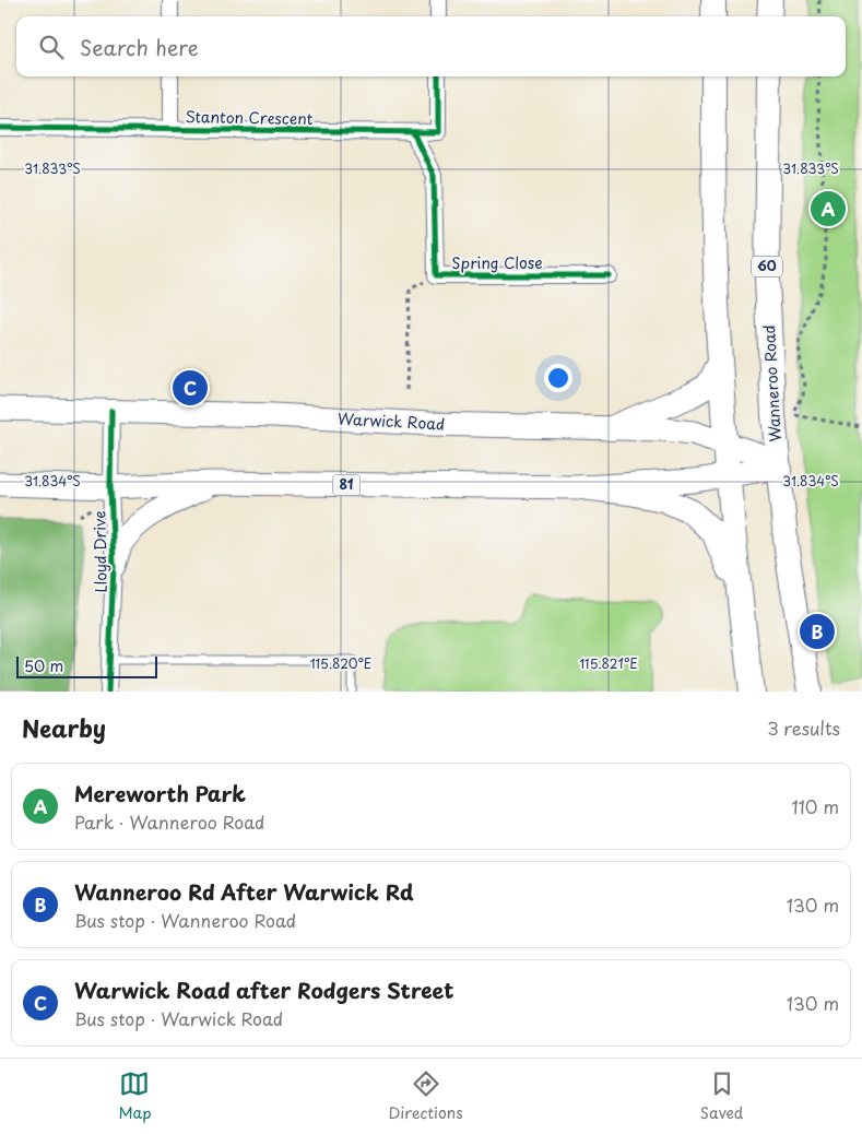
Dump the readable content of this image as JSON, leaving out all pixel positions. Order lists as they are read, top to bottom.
{
  "streets": {
    "highway": ["60", "Wanneroo Road"],
    "main road": ["Warwick Road", "81"],
    "street": ["Stanton Crescent", "Spring Close", "Lloyd Drive"]
  },
  "crossings": [
    ["Stanton Crescent", "Spring Close"],
    ["Wanneroo Road", "Warwick Road"],
    ["Wanneroo Road", "81"],
    ["Warwick Road", "81"],
    ["Warwick Road", "Lloyd Drive"],
    ["81", "Lloyd Drive"]
  ],
  "scale_bar": "50 m",
  "page": {
    "search": "Search here",
    "pins": ["A", "C", "B"],
    "scale": "50 m",
    "heading": ["Nearby", "3 results"],
    "list": [
      {
        "mark": "A",
        "name": "Mereworth Park",
        "note": "Park · Wanneroo Road",
        "value": "110 m"
      },
      {
        "mark": "B",
        "name": "Wanneroo Rd After Warwick Rd",
        "note": "Bus stop · Wanneroo Road",
        "value": "130 m"
      },
      {
        "mark": "C",
        "name": "Warwick Road after Rodgers Street",
        "note": "Bus stop · Warwick Road",
        "value": "130 m"
      }
    ],
    "nav": ["Map", "Directions", "Saved"]
  },
  "coordinates": [
    "31.833°S",
    "31.834°S",
    "115.820°E",
    "115.821°E"
  ]
}
